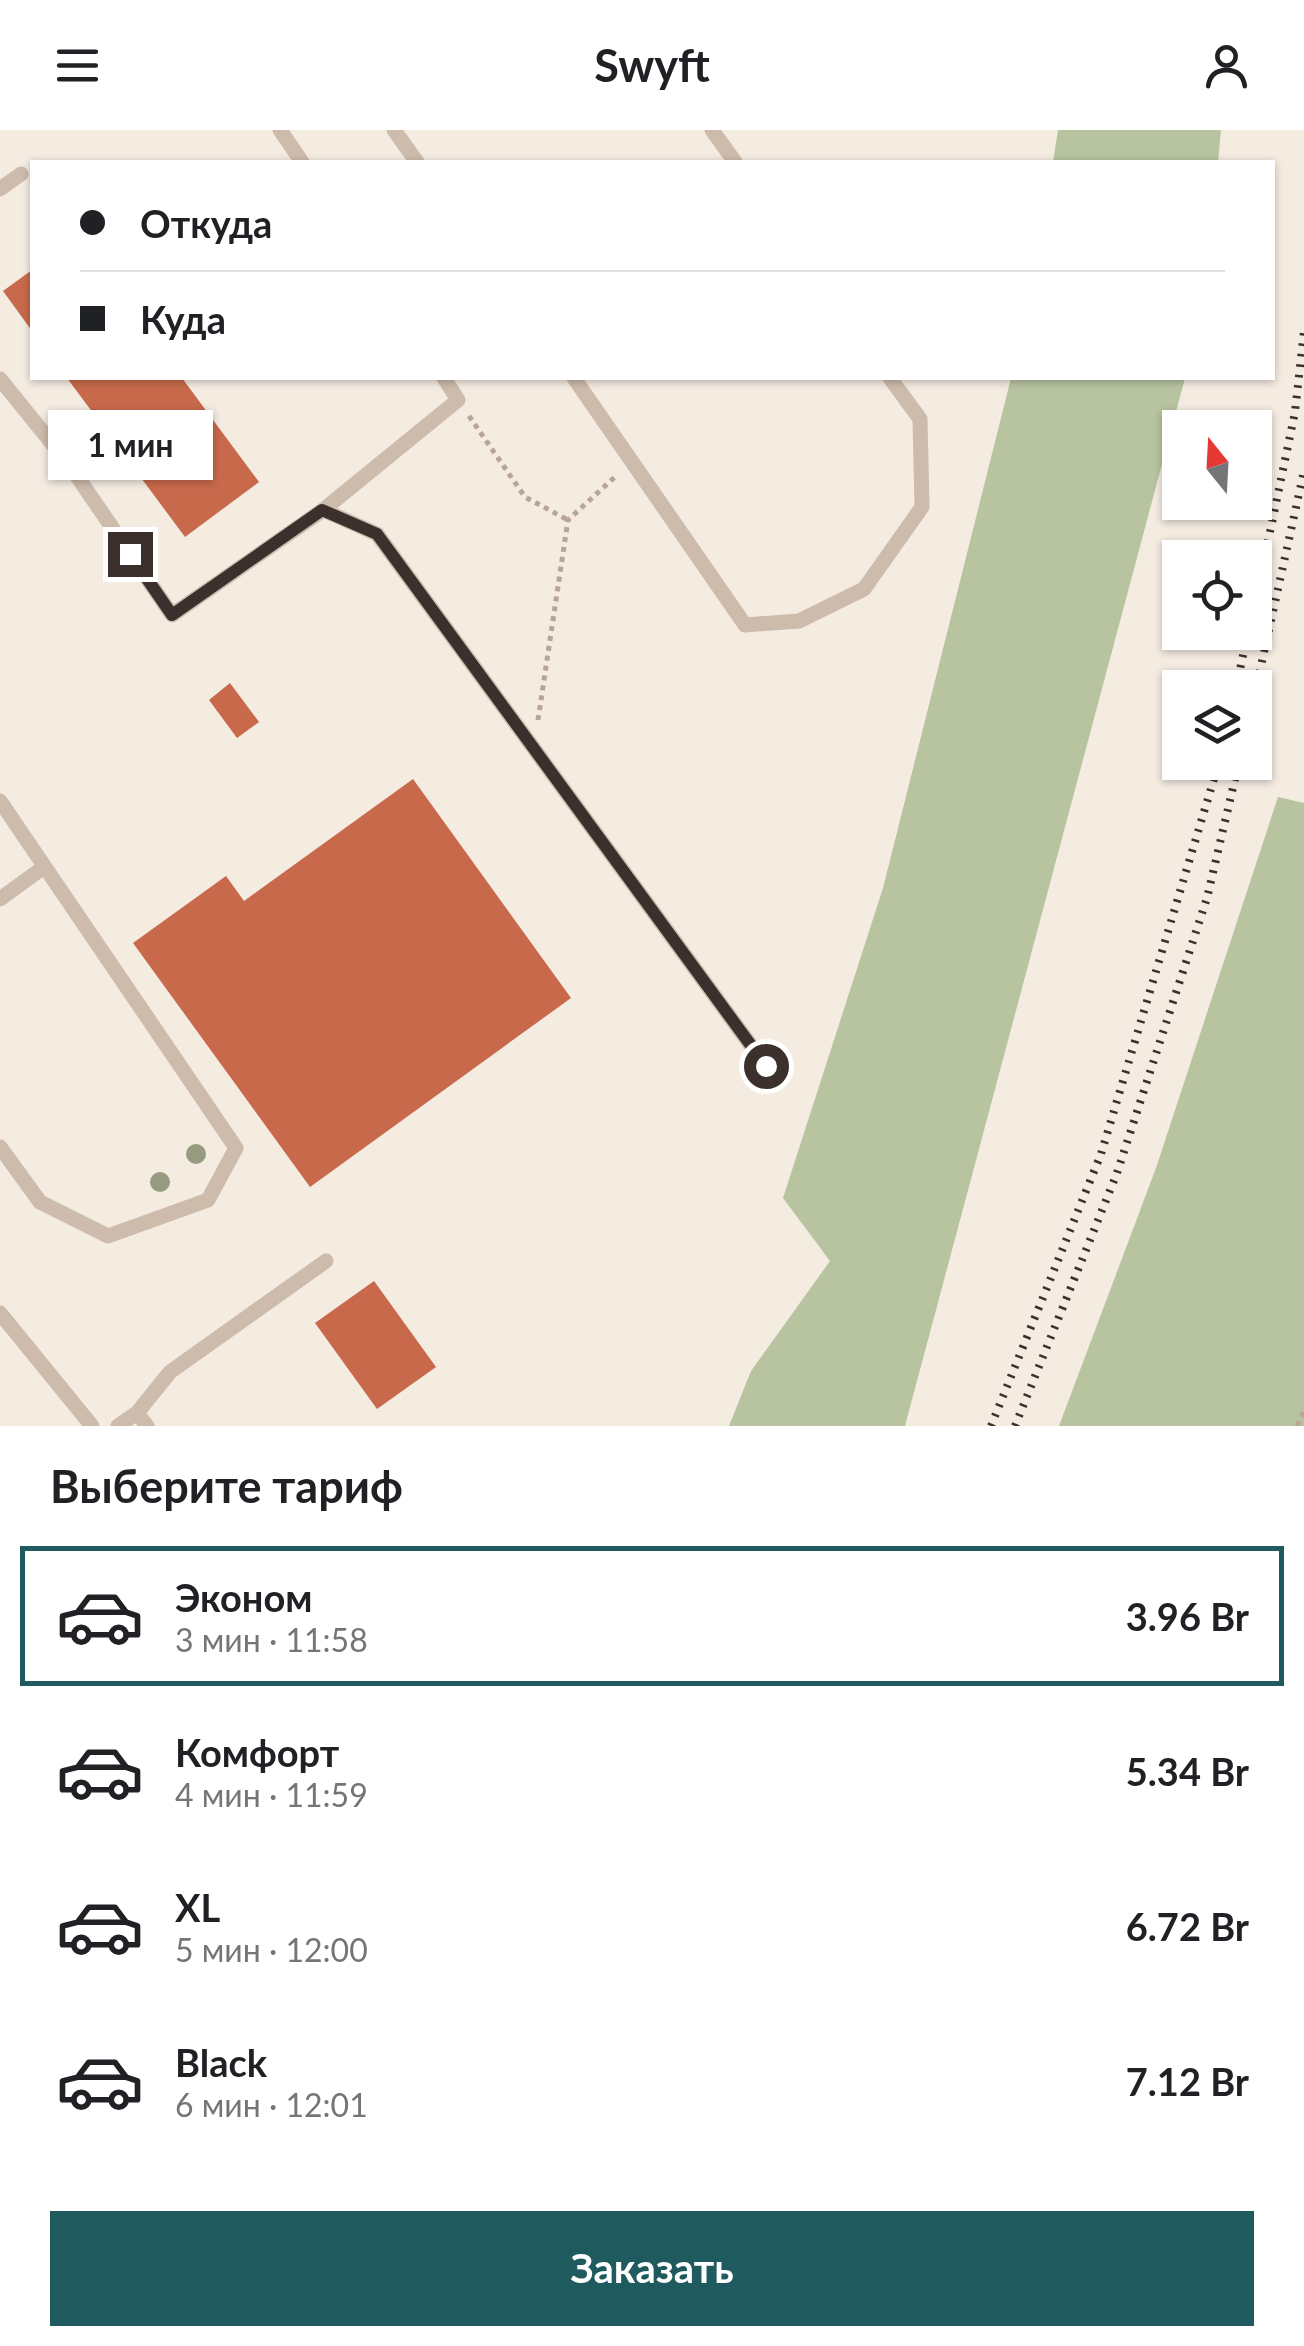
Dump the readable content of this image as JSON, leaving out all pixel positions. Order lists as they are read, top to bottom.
{
  "north": "top",
  "page": {
    "header": "Swyft",
    "banner": ["Откуда", "Куда"],
    "bubble": "1 мин",
    "heading": "Выберите тариф",
    "list": [
      {
        "name": "Эконом",
        "note": "3 мин · 11:58",
        "value": "3.96 Br"
      },
      {
        "name": "Комфорт",
        "note": "4 мин · 11:59",
        "value": "5.34 Br"
      },
      {
        "name": "XL",
        "note": "5 мин · 12:00",
        "value": "6.72 Br"
      },
      {
        "name": "Black",
        "note": "6 мин · 12:01",
        "value": "7.12 Br"
      }
    ],
    "buttons": "Заказать"
  }
}
